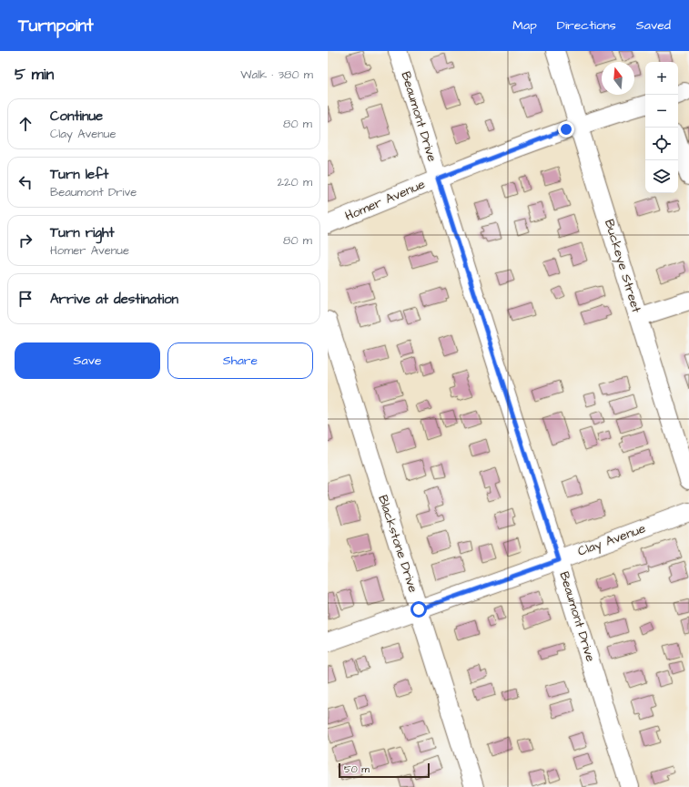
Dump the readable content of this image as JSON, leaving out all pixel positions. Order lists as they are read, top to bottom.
{
  "streets": {
    "street": [
      "Beaumont Drive",
      "Homer Avenue",
      "Buckeye Street",
      "Clay Avenue",
      "Blackstone Drive"
    ]
  },
  "crossings": [
    ["Beaumont Drive", "Homer Avenue"],
    ["Beaumont Drive", "Clay Avenue"],
    ["Homer Avenue", "Buckeye Street"],
    ["Clay Avenue", "Blackstone Drive"]
  ],
  "scale_bar": "50 m",
  "north": "top",
  "page": {
    "header": "Turnpoint",
    "nav": ["Map", "Directions", "Saved"],
    "heading": ["5 min", "Walk · 380 m"],
    "map_buttons": ["+", "−"],
    "list": [
      ["Continue", "Clay Avenue", "80 m"],
      ["Turn left", "Beaumont Drive", "220 m"],
      ["Turn right", "Homer Avenue", "80 m"],
      "Arrive at destination"
    ],
    "buttons": ["Save", "Share"],
    "scale": "50 m"
  }
}
